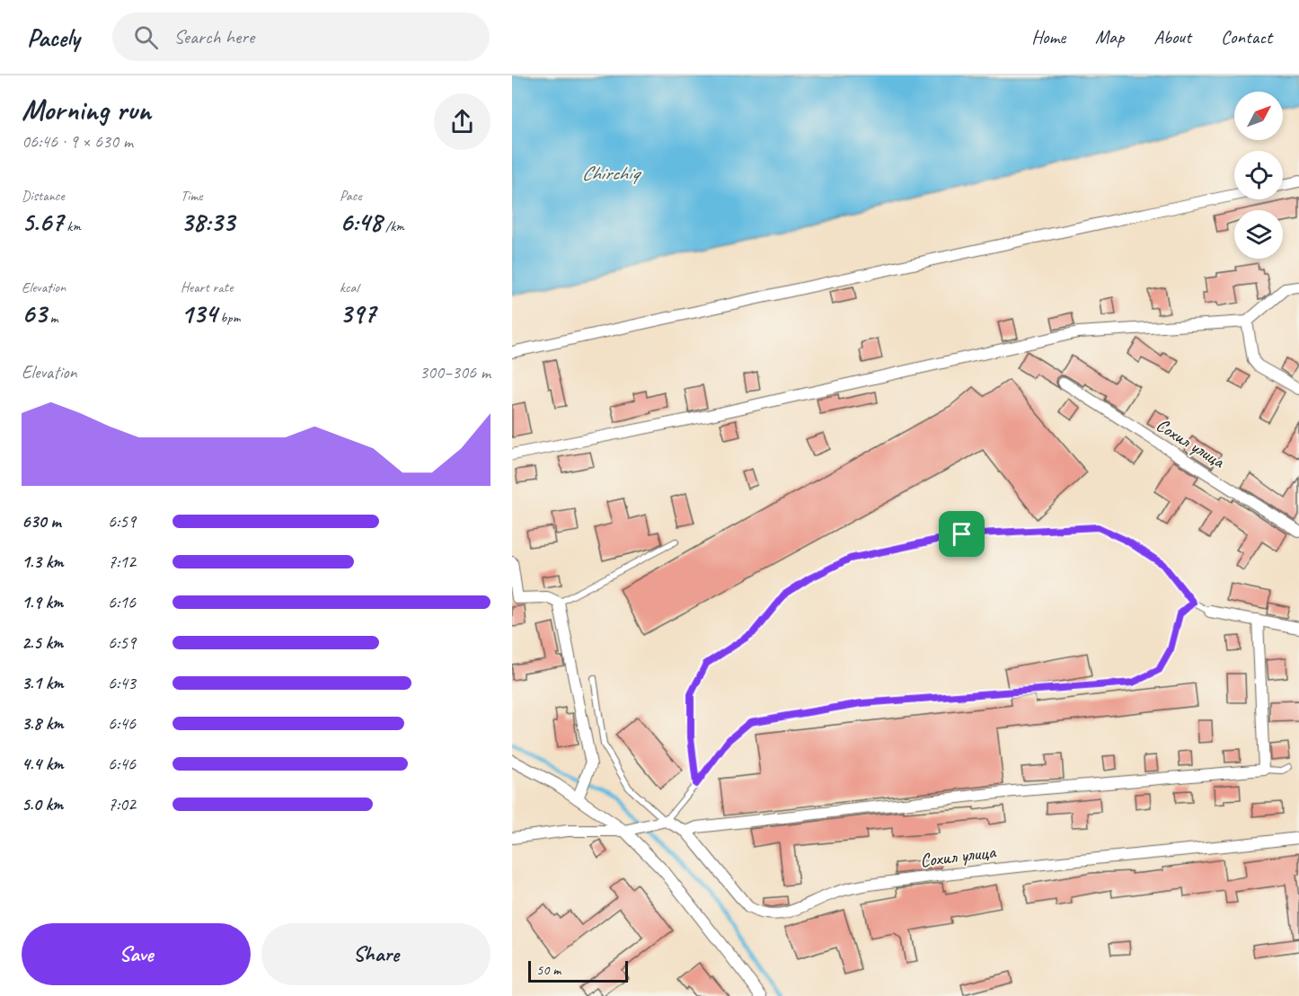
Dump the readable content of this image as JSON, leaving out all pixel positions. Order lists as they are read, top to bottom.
{
  "streets": {
    "street": ["Сохил улица"]
  },
  "water": ["Chirchiq"],
  "scale_bar": "50 m",
  "north": "top right",
  "page": {
    "header": "Pacely",
    "search": "Search here",
    "nav": [
      "Home",
      "Map",
      "About",
      "Contact"
    ],
    "heading": ["Morning run", "06:46 · 9 × 630 m"],
    "stats": [
      ["Distance", "5.67 km"],
      ["Time", "38:33"],
      ["Pace", "6:48 /km"],
      ["Elevation", "63 m"],
      ["Heart rate", "134 bpm"],
      ["kcal", "397"]
    ],
    "chart": ["Elevation", "300–306 m"],
    "list": [
      {
        "name": "630 m",
        "note": "6:59"
      },
      {
        "name": "1.3 km",
        "note": "7:12"
      },
      {
        "name": "1.9 km",
        "note": "6:16"
      },
      {
        "name": "2.5 km",
        "note": "6:59"
      },
      {
        "name": "3.1 km",
        "note": "6:43"
      },
      {
        "name": "3.8 km",
        "note": "6:46"
      },
      {
        "name": "4.4 km",
        "note": "6:46"
      },
      {
        "name": "5.0 km",
        "note": "7:02"
      }
    ],
    "buttons": ["Save", "Share"],
    "scale": "50 m"
  }
}
